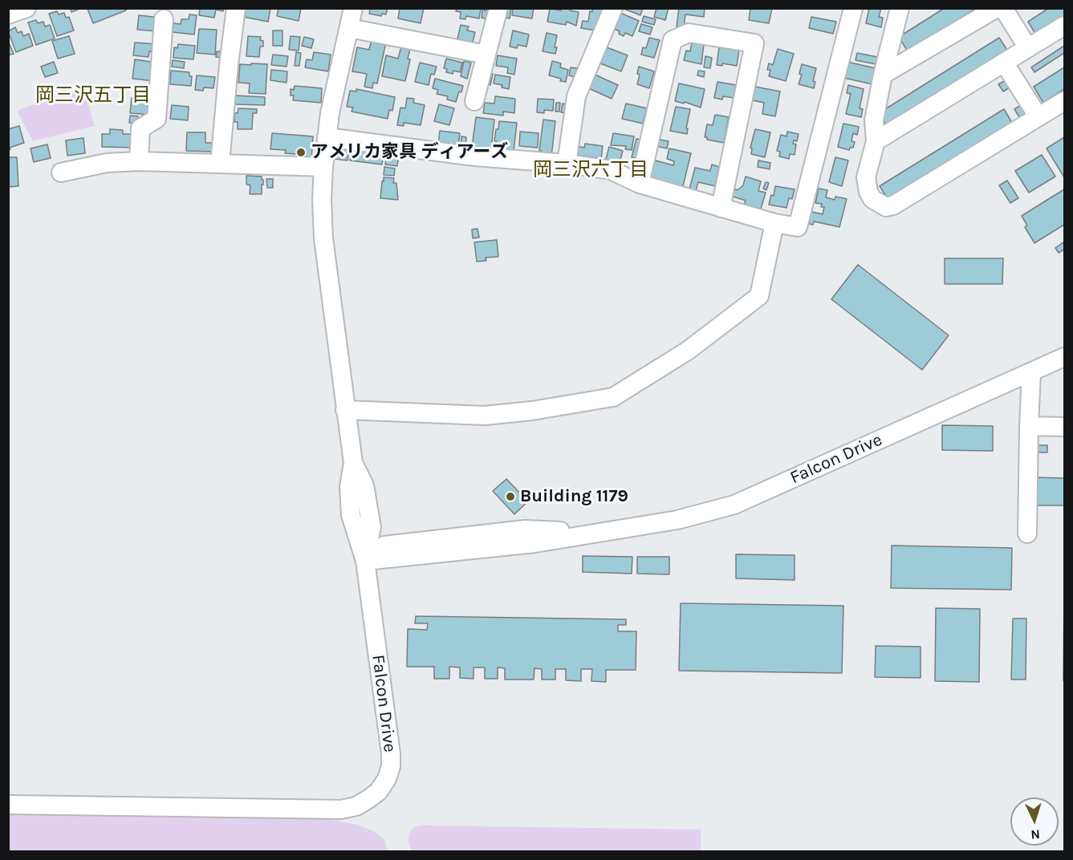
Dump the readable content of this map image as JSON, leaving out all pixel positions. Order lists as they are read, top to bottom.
{
  "streets": {
    "street": ["Falcon Drive"]
  },
  "districts": ["岡三沢五丁目", "岡三沢六丁目"],
  "places": ["アメリカ家具 ディアーズ", "Building 1179"],
  "north": "bottom"
}
